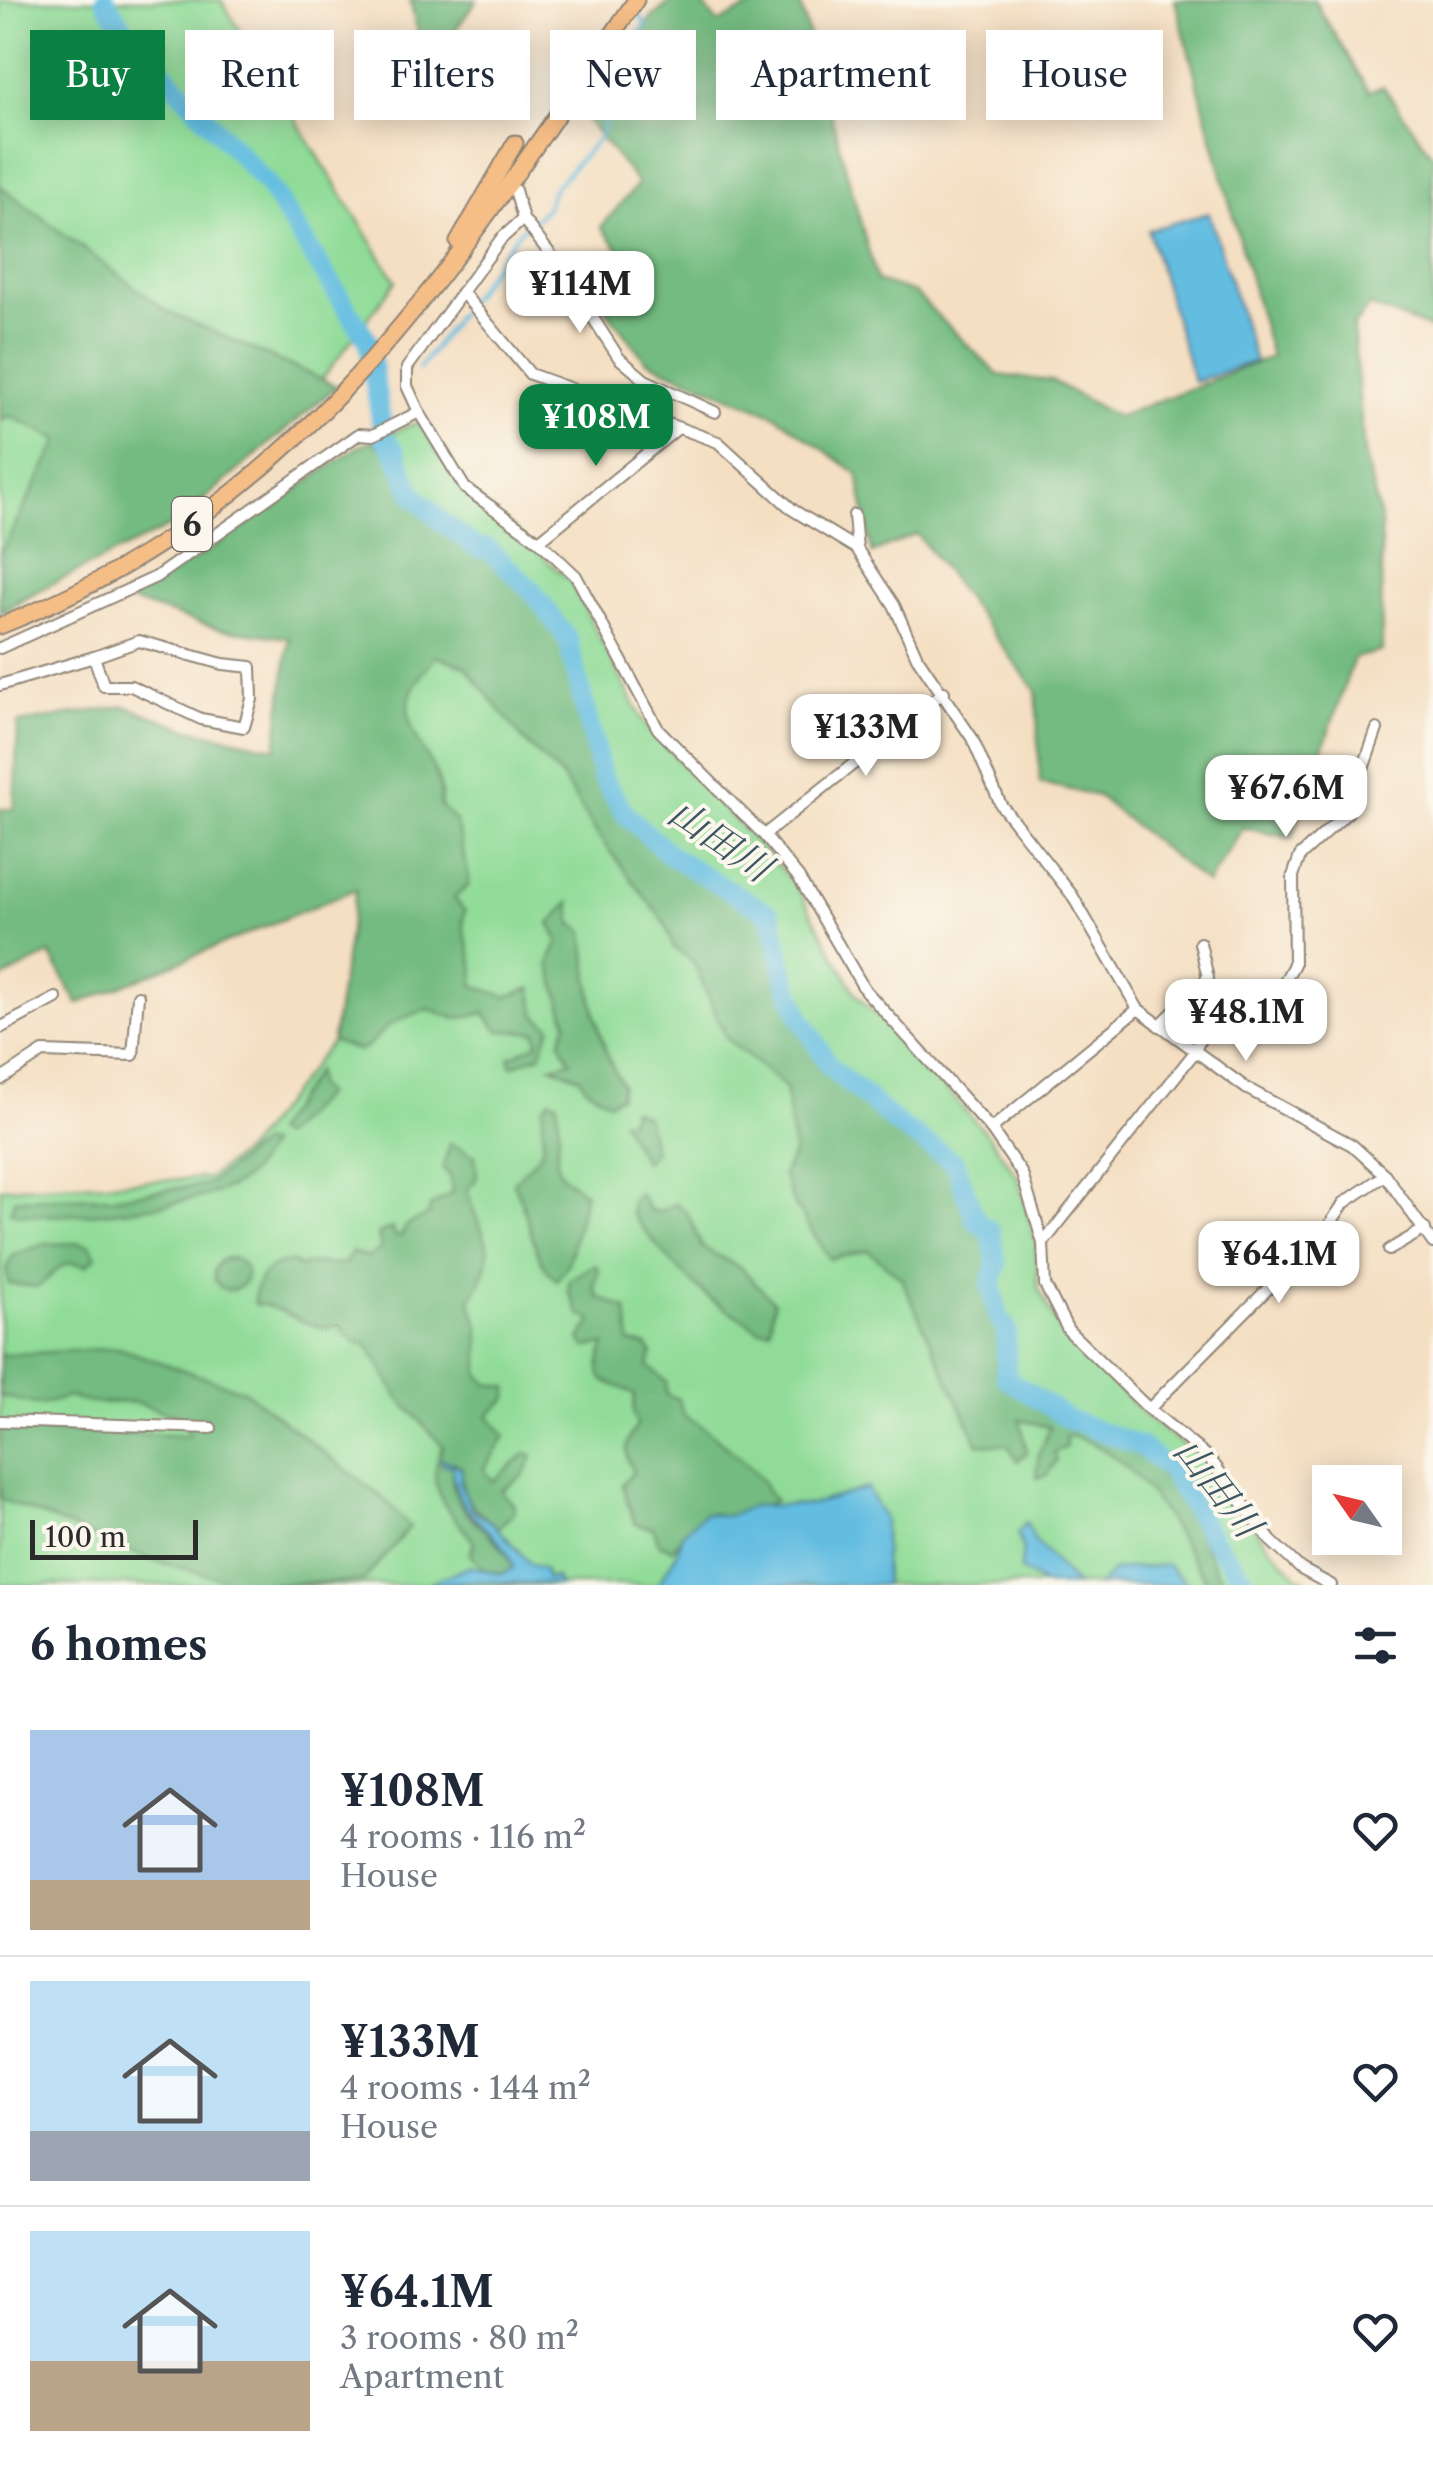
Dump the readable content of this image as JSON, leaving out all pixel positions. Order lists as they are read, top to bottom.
{
  "streets": {
    "main road": ["6"]
  },
  "water": ["山田川"],
  "scale_bar": "100 m",
  "north": "top left",
  "page": {
    "chip": [
      "Buy",
      "Rent",
      "Filters",
      "New",
      "Apartment",
      "House"
    ],
    "price": [
      "¥114M",
      "¥108M",
      "¥133M",
      "¥67.6M",
      "¥48.1M",
      "¥64.1M"
    ],
    "scale": "100 m",
    "heading": "6 homes",
    "list": [
      {
        "name": "¥108M",
        "note": "4 rooms · 116 m² · House"
      },
      {
        "name": "¥133M",
        "note": "4 rooms · 144 m² · House"
      },
      {
        "name": "¥64.1M",
        "note": "3 rooms · 80 m² · Apartment"
      }
    ]
  }
}
